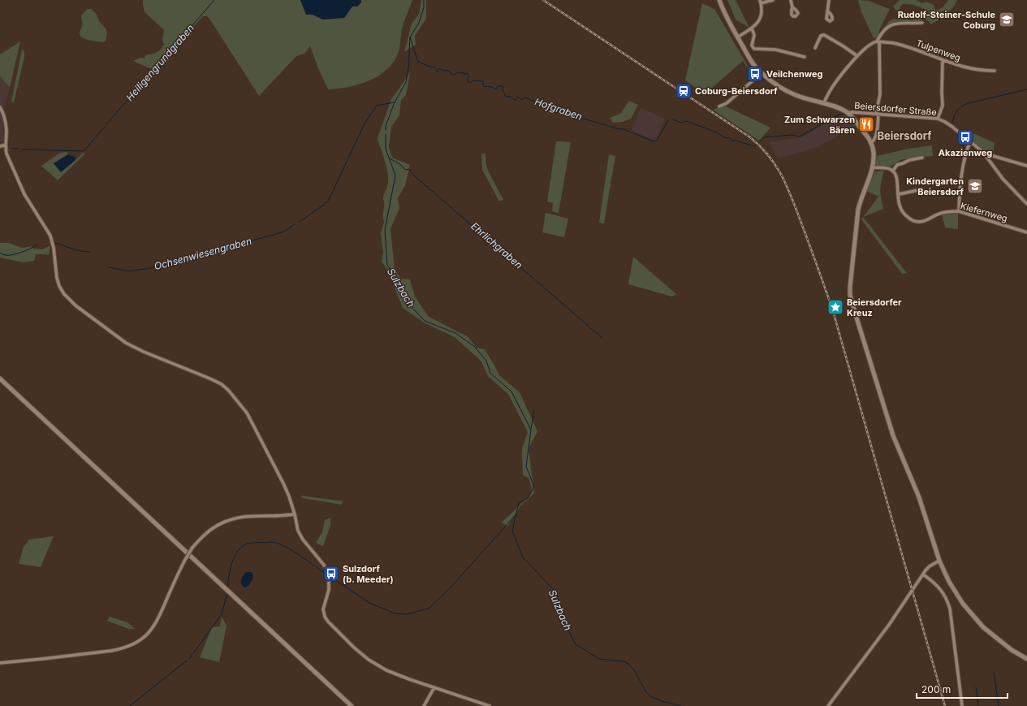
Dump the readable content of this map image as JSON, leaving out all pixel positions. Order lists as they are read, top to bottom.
{
  "streets": {
    "street": ["Tulpenweg", "Beiersdorfer Straße", "Kiefernweg"]
  },
  "districts": ["Beiersdorf"],
  "water": [
    "Heiligengrundgraben",
    "Hofgraben",
    "Ehrlichgraben",
    "Ochsenwiesengraben",
    "Sulzbach"
  ],
  "places": {
    "school or university": ["Rudolf-Steiner-Schule Coburg", "Kindergarten Beiersdorf"],
    "bus stop": ["Veilchenweg", "Akazienweg", "Sulzdorf (b. Meeder)"],
    "station": ["Coburg-Beiersdorf"],
    "restaurant": ["Zum Schwarzen Bären"],
    "place": ["Beiersdorfer Kreuz"]
  },
  "scale_bar": "200 m"
}
